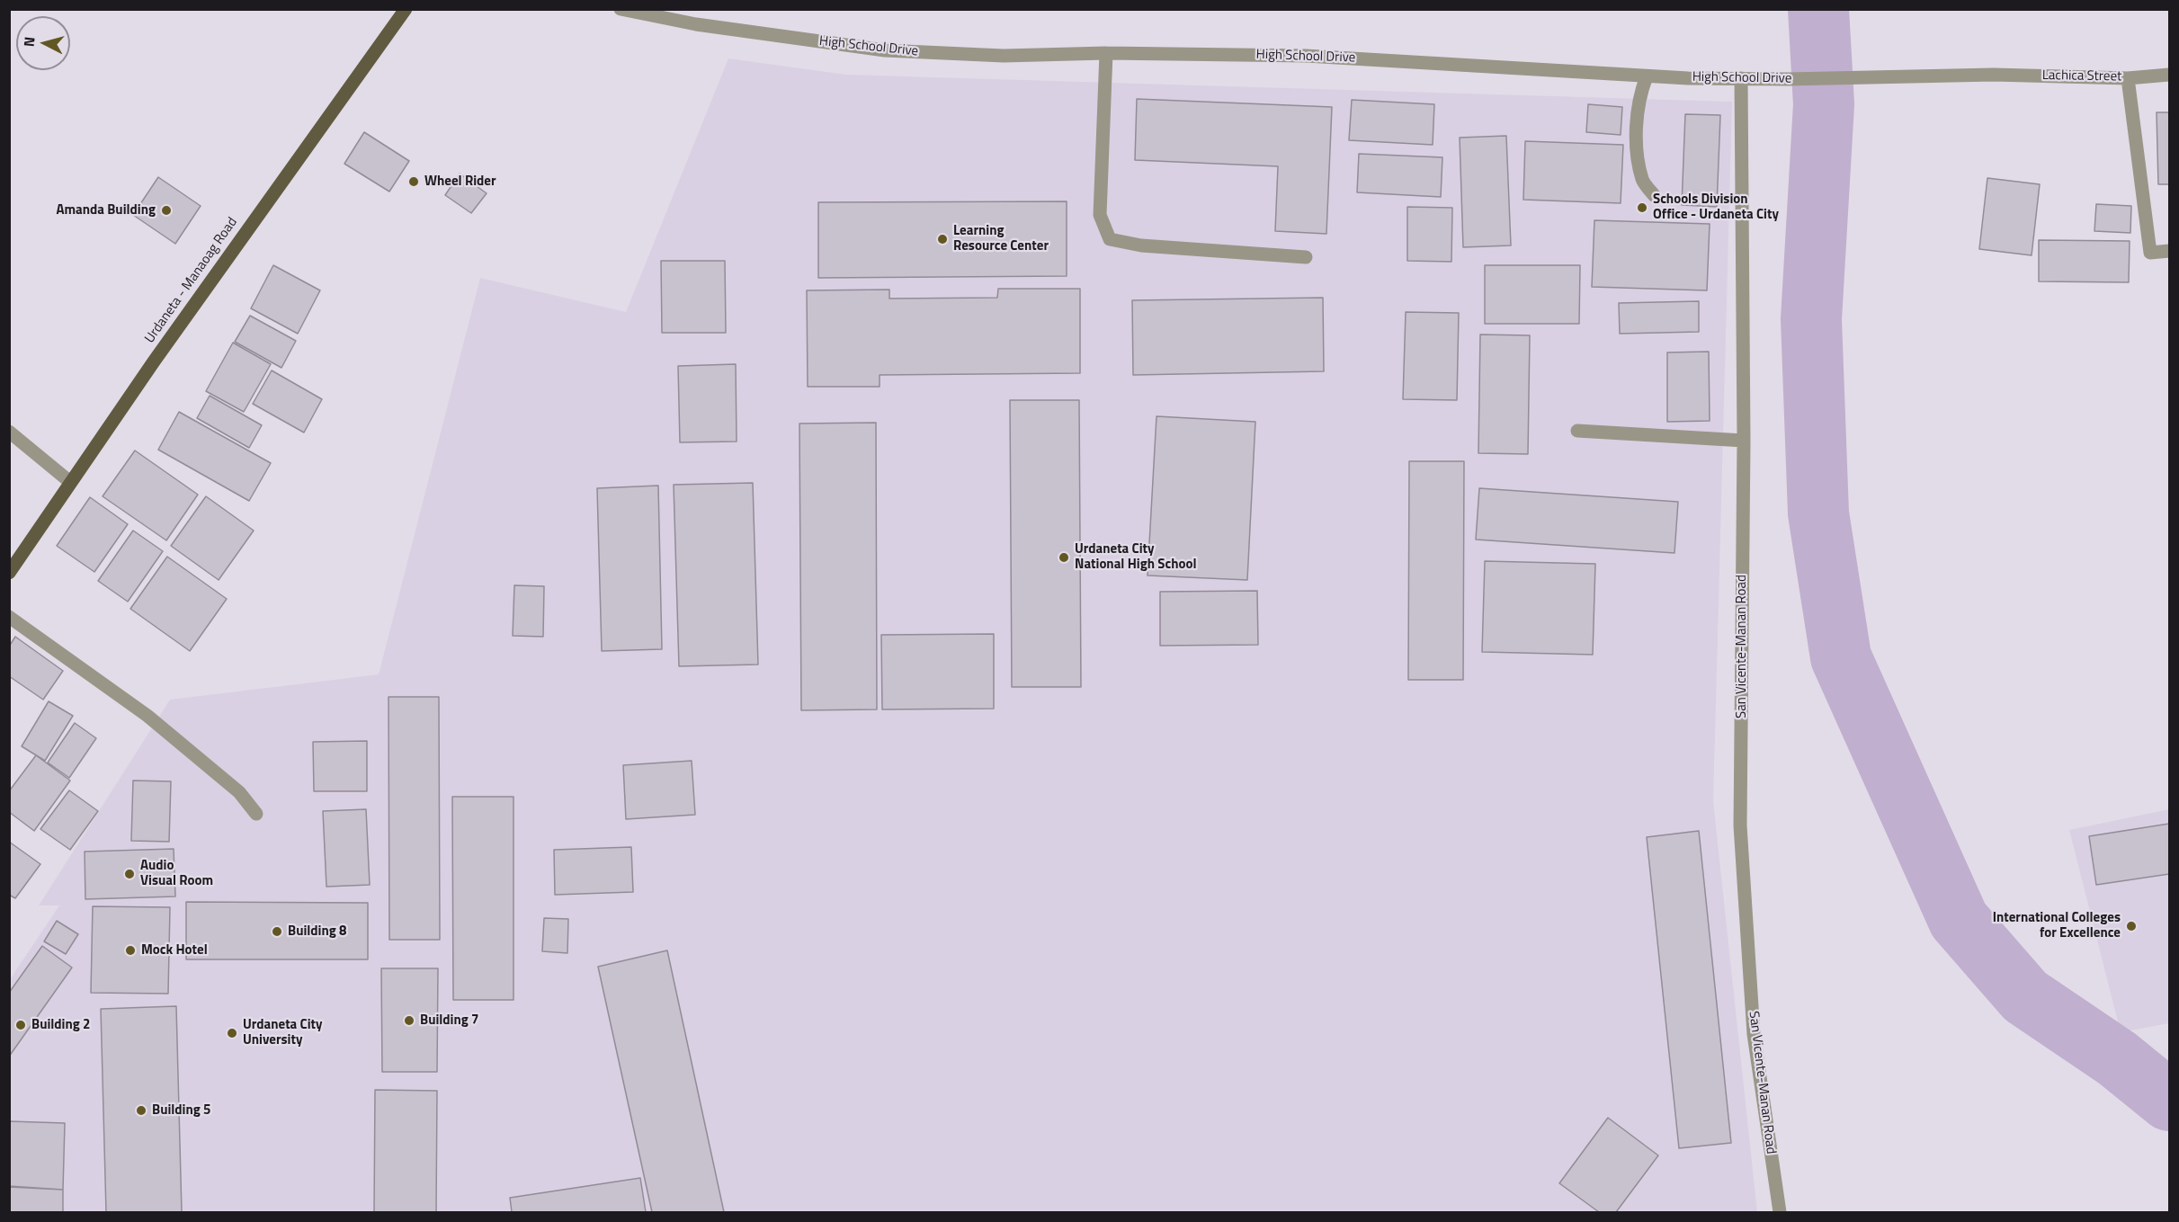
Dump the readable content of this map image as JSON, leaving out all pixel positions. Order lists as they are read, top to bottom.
{
  "streets": {
    "main road": ["Urdaneta - Manaoag Road"],
    "street": ["High School Drive", "Lachica Street", "San Vicente-Manan Road"]
  },
  "crossings": [
    ["High School Drive", "Lachica Street"],
    ["High School Drive", "San Vicente-Manan Road"]
  ],
  "places": [
    "Wheel Rider",
    "Schools Division Office - Urdaneta City",
    "Amanda Building",
    "Learning Resource Center",
    "Urdaneta City National High School",
    "Audio Visual Room",
    "International Colleges for Excellence",
    "Building 8",
    "Mock Hotel",
    "Building 7",
    "Building 2",
    "Urdaneta City University",
    "Building 5"
  ],
  "north": "left"
}
